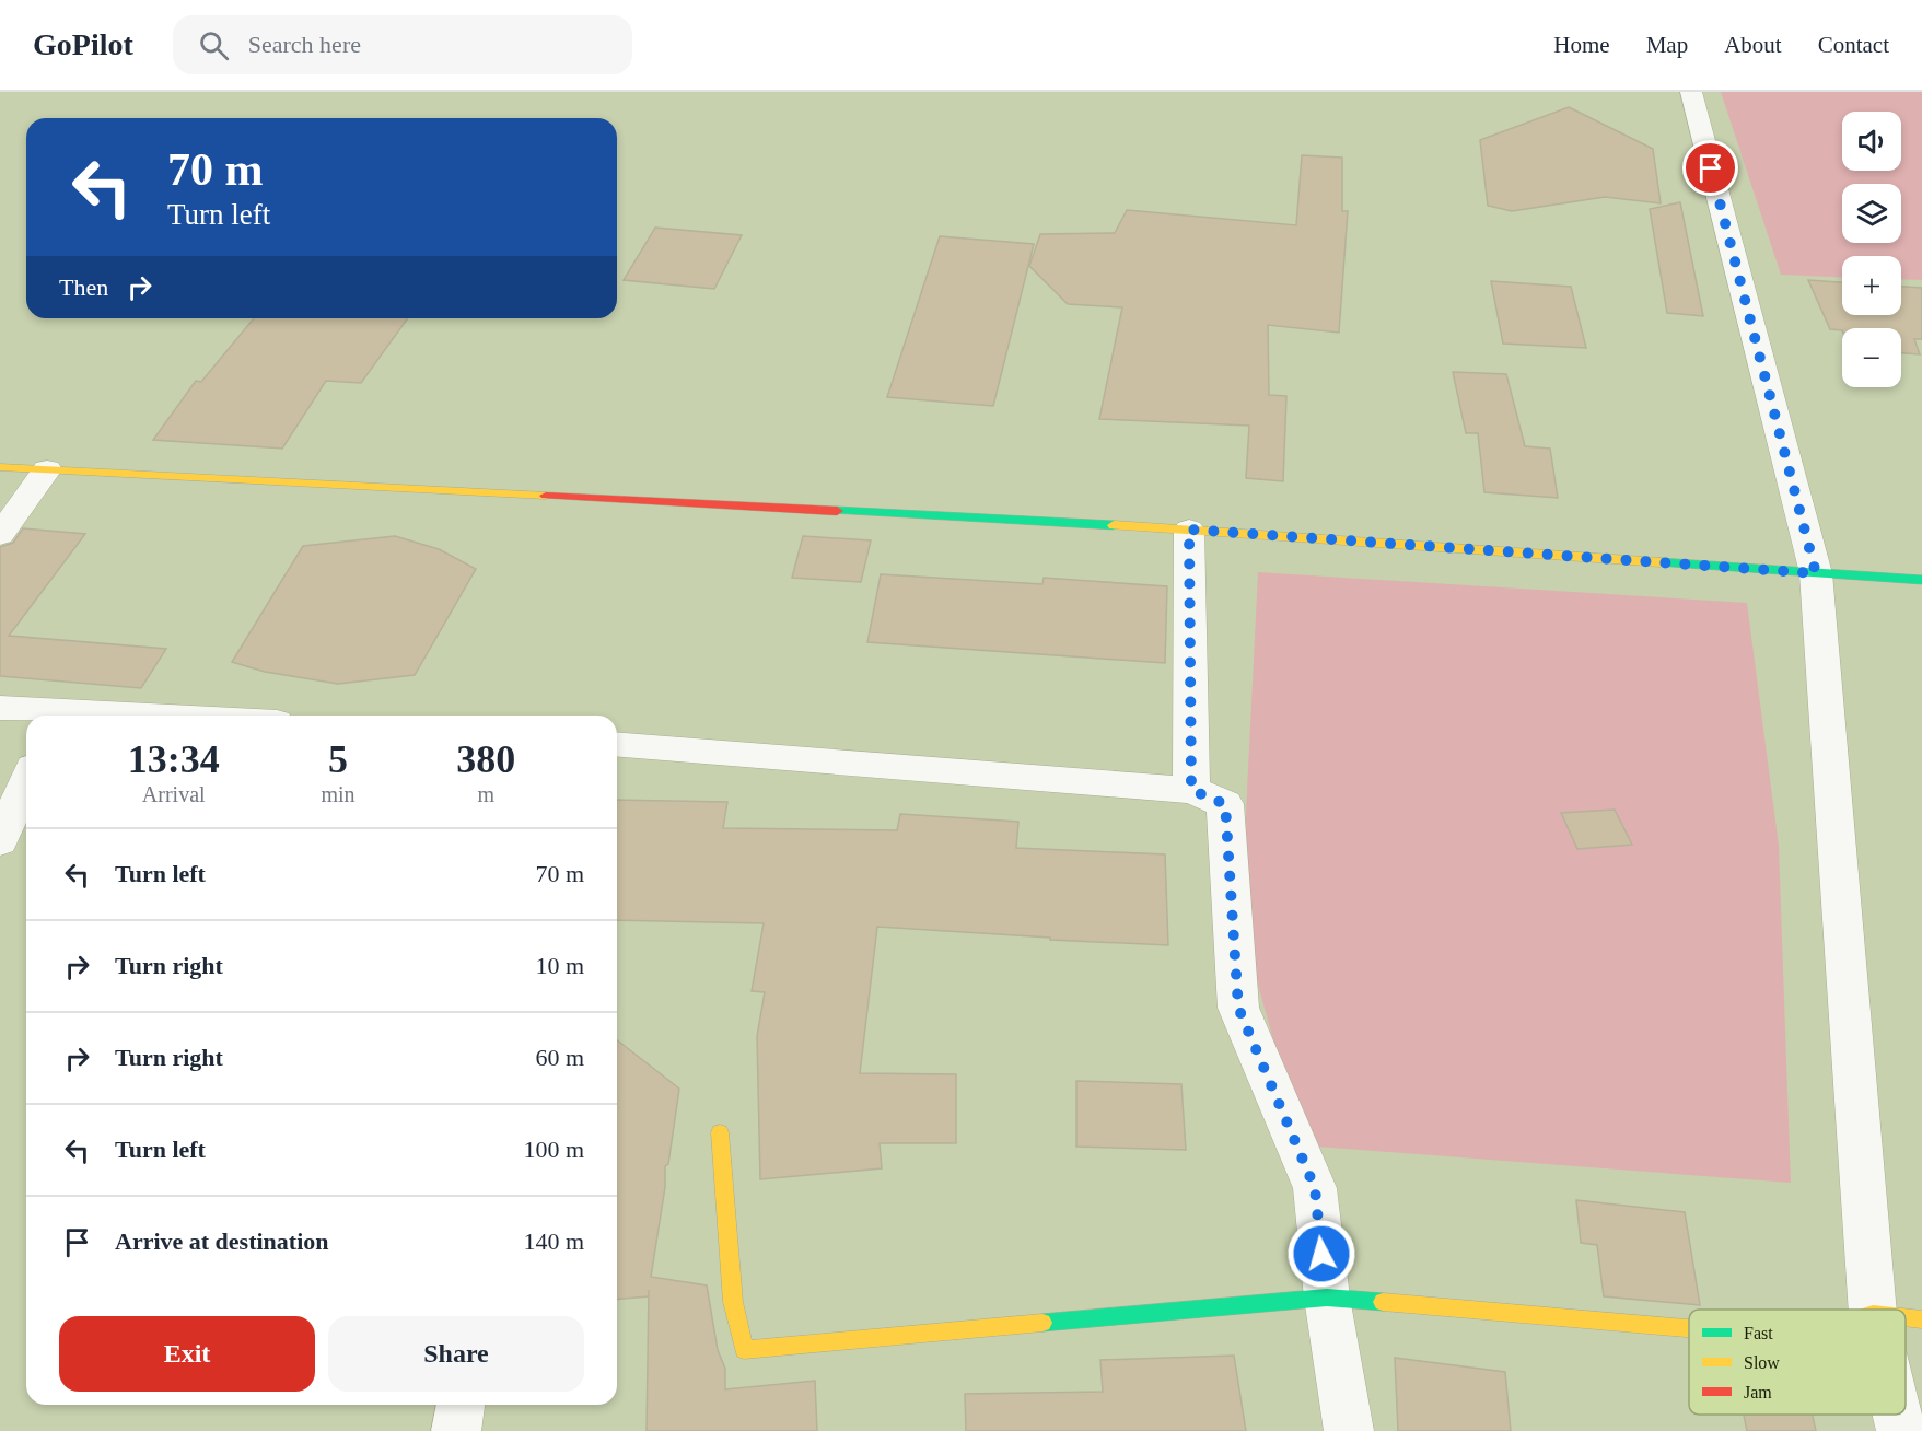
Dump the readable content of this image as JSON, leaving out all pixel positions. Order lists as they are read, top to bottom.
{
  "legend": ["Fast", "Slow", "Jam"],
  "page": {
    "header": "GoPilot",
    "search": "Search here",
    "nav": [
      "Home",
      "Map",
      "About",
      "Contact"
    ],
    "map_buttons": ["+", "−"],
    "turn": ["70 m", "Turn left"],
    "then": "Then",
    "eta": [
      "13:34",
      "Arrival",
      "5",
      "min",
      "380",
      "m"
    ],
    "list": [
      {
        "name": "Turn left",
        "value": "70 m"
      },
      {
        "name": "Turn right",
        "value": "10 m"
      },
      {
        "name": "Turn right",
        "value": "60 m"
      },
      {
        "name": "Turn left",
        "value": "100 m"
      },
      {
        "name": "Arrive at destination",
        "value": "140 m"
      }
    ],
    "buttons": ["Exit", "Share"]
  }
}
